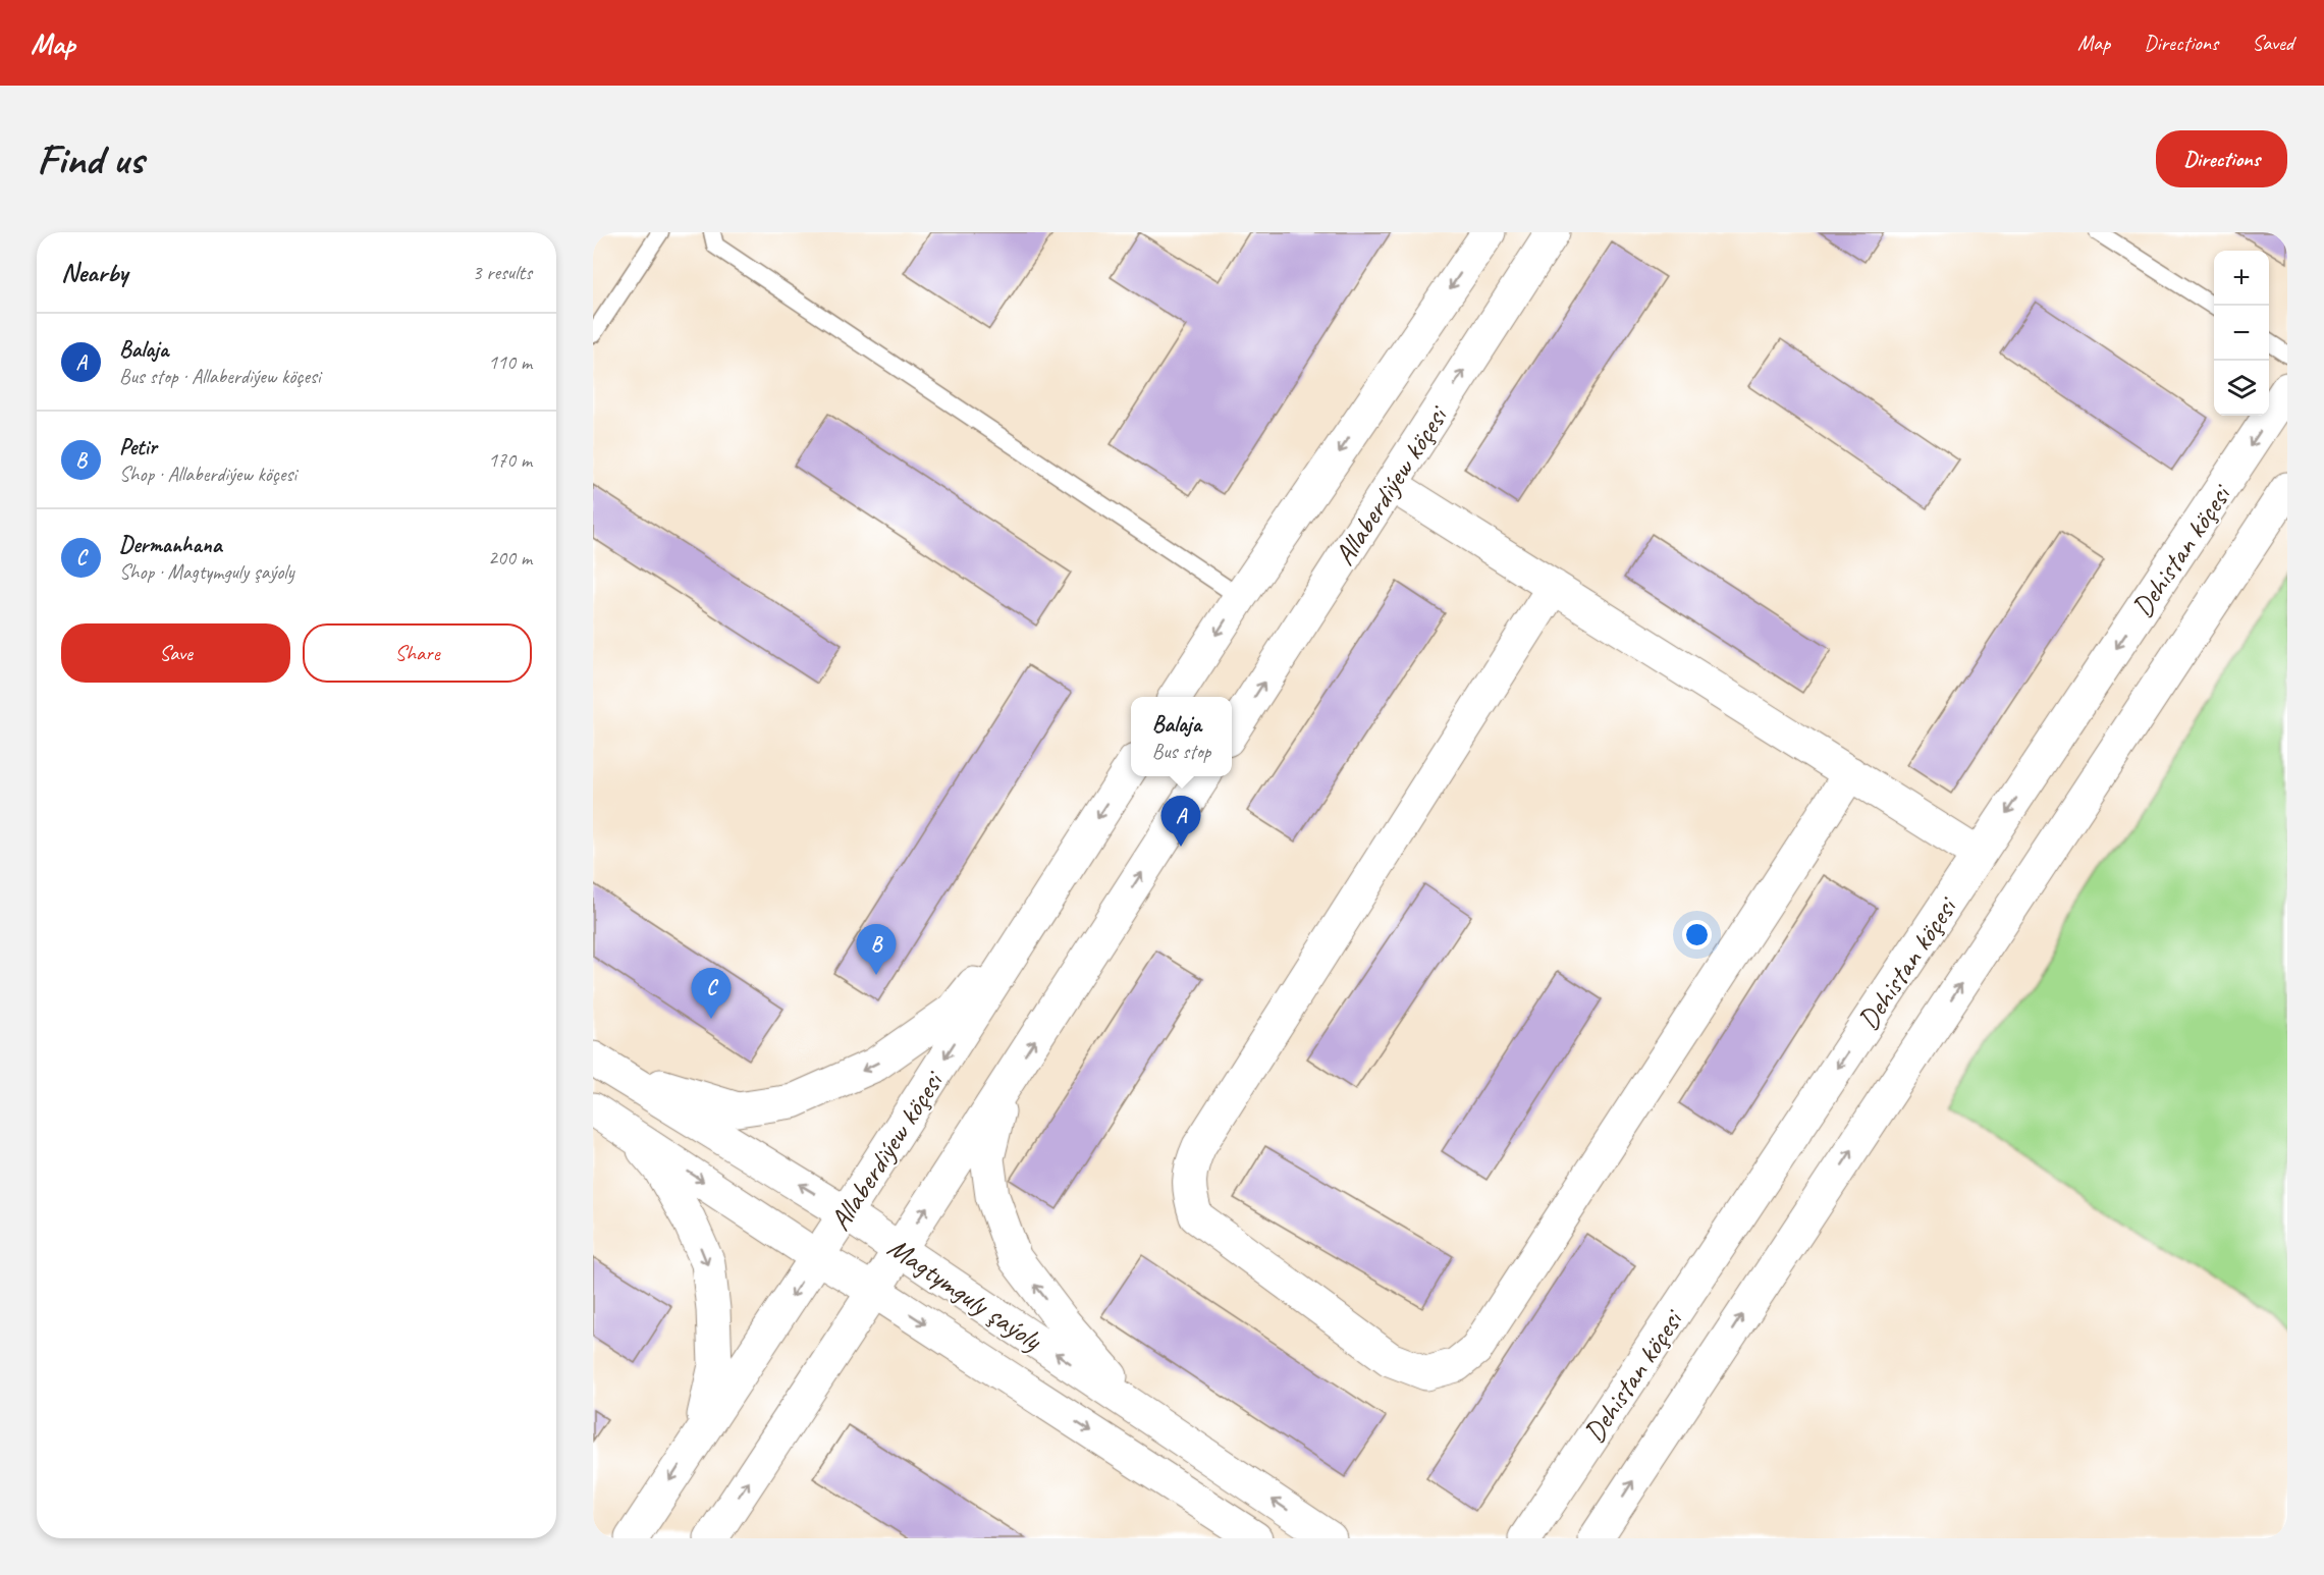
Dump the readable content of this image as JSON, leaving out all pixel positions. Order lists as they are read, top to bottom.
{
  "streets": {
    "street": ["Allaberdiýew köçesi", "Dehistan köçesi", "Magtymguly şaýoly"]
  },
  "crossings": [
    ["Allaberdiýew köçesi", "Magtymguly şaýoly"]
  ],
  "page": {
    "header": "Map",
    "nav": ["Map", "Directions", "Saved"],
    "buttons": [
      "Directions",
      ["Save", "Share"]
    ],
    "title": "Find us",
    "heading": ["Nearby", "3 results"],
    "map_buttons": ["+", "−"],
    "list": [
      {
        "mark": "A",
        "name": "Balaja",
        "note": "Bus stop · Allaberdiýew köçesi",
        "value": "110 m"
      },
      {
        "mark": "B",
        "name": "Petir",
        "note": "Shop · Allaberdiýew köçesi",
        "value": "170 m"
      },
      {
        "mark": "C",
        "name": "Dermanhana",
        "note": "Shop · Magtymguly şaýoly",
        "value": "200 m"
      }
    ],
    "popup": ["Balaja", "Bus stop"],
    "pins": ["A", "B", "C"]
  }
}
